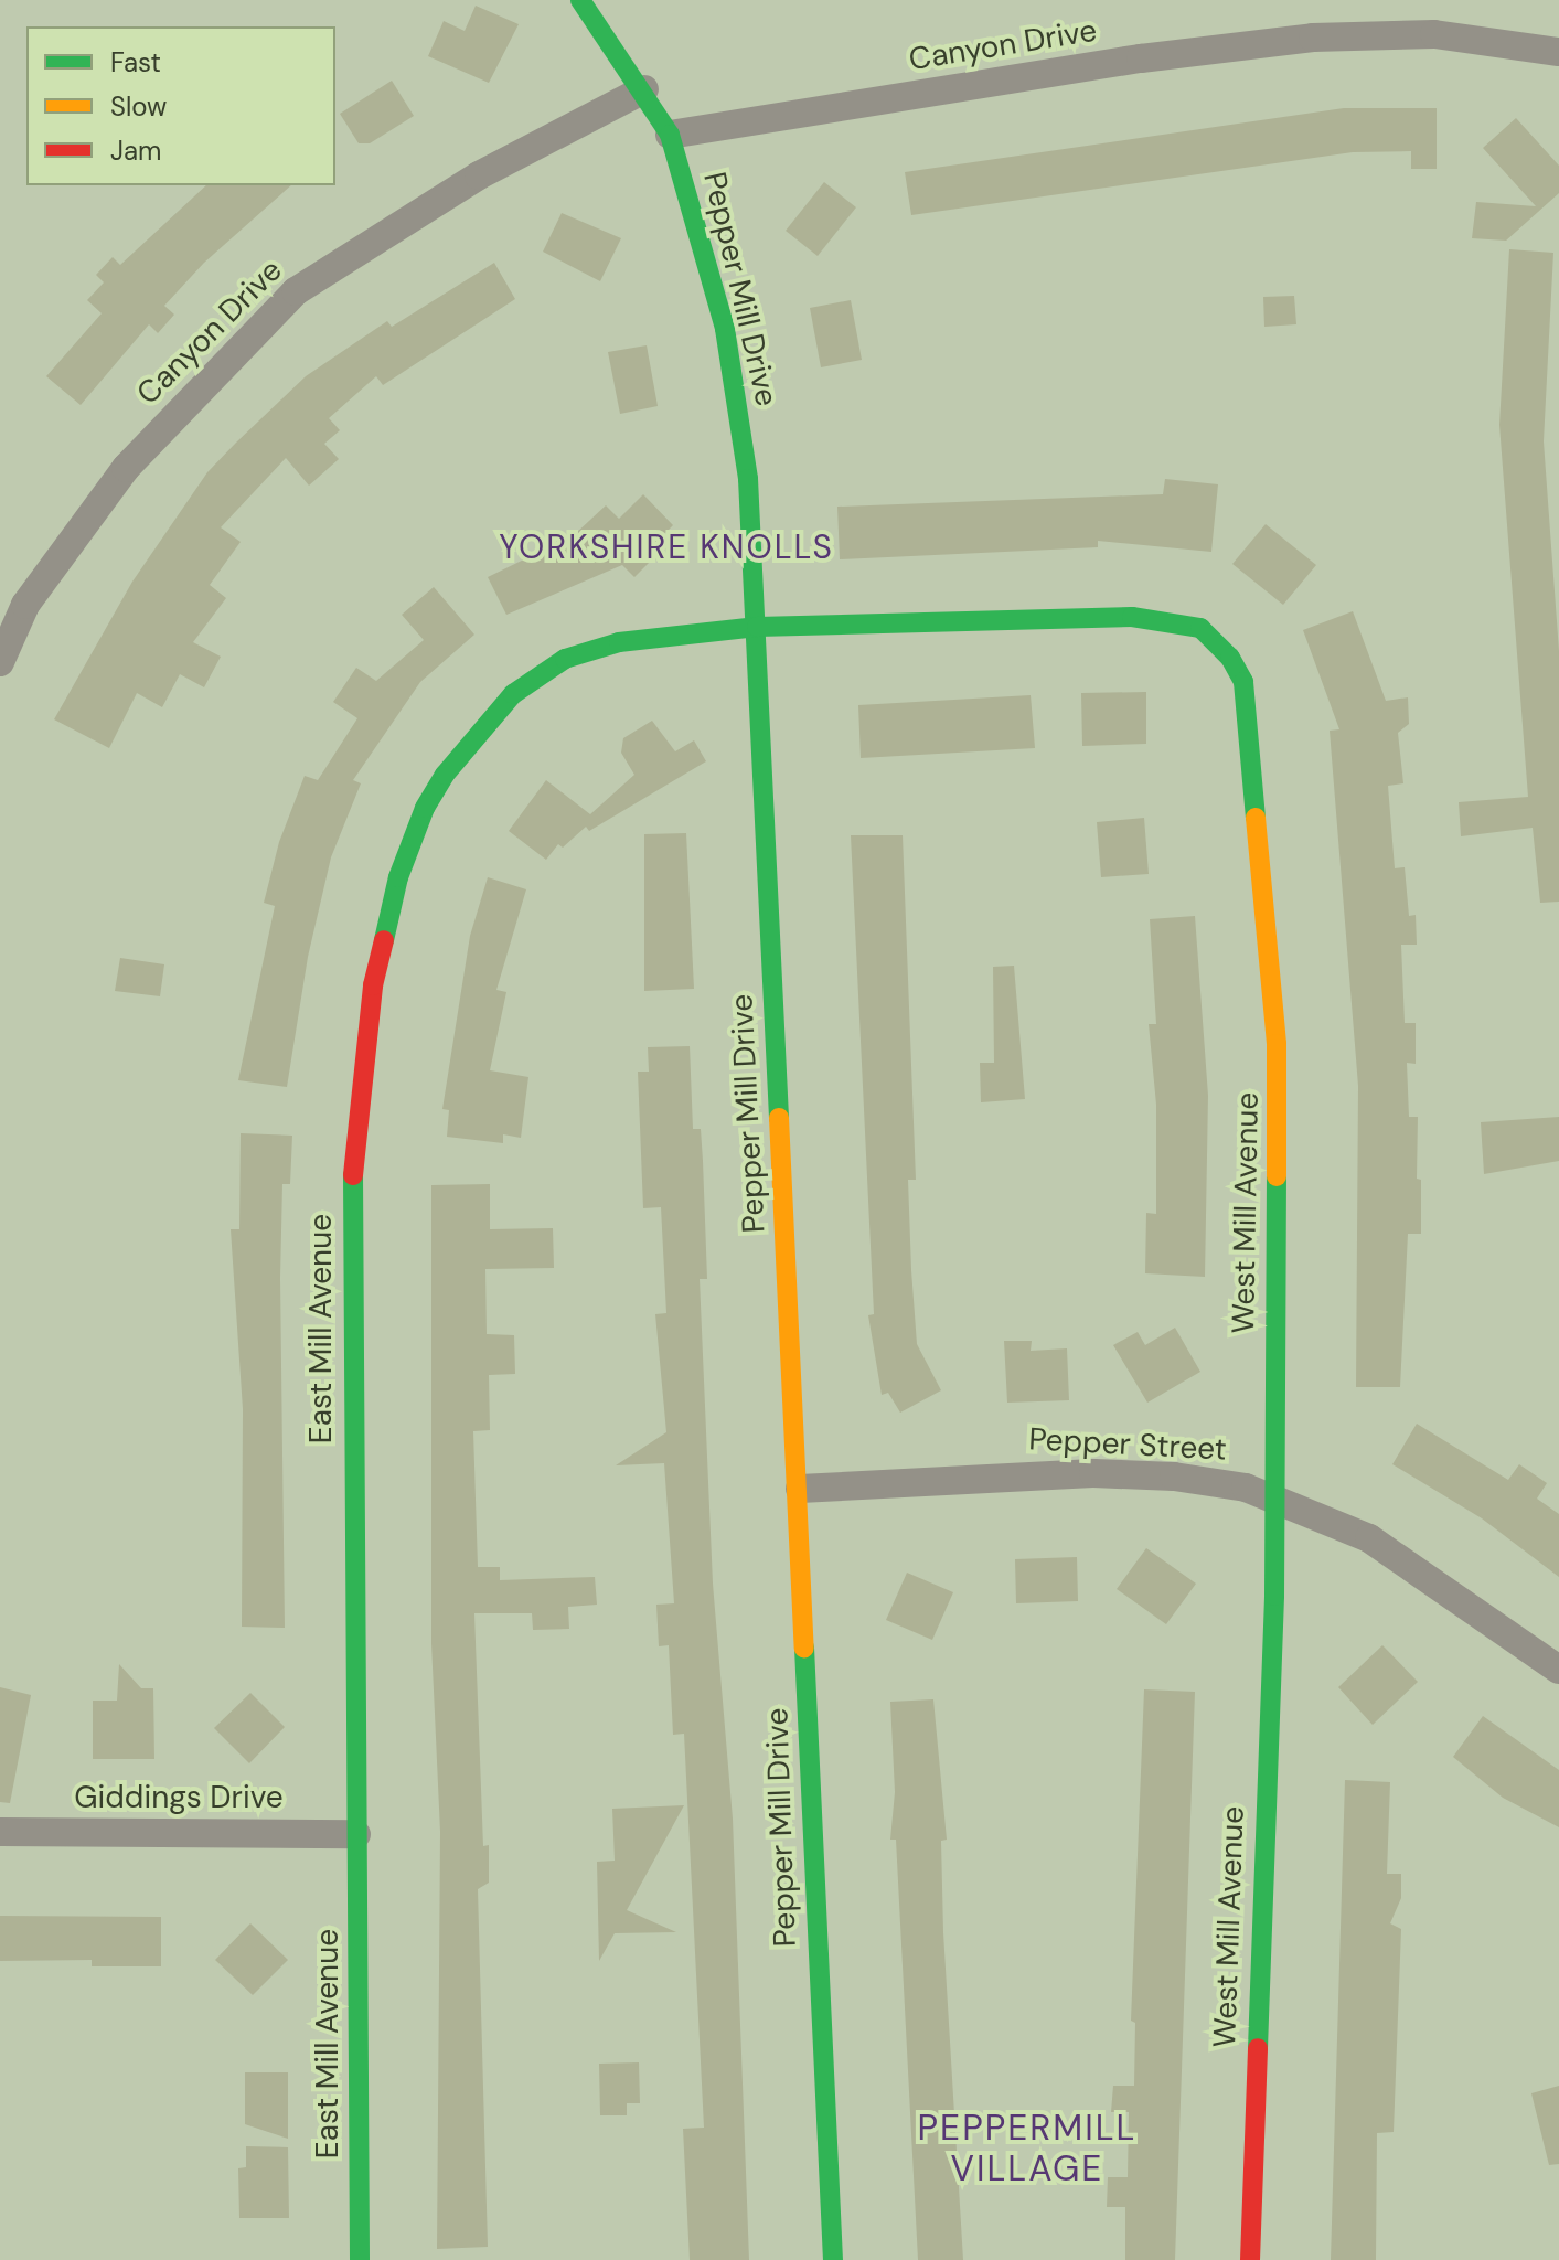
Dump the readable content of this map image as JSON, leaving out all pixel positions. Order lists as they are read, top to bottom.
{
  "streets": {
    "street": [
      "Canyon Drive",
      "Pepper Mill Drive",
      "West Mill Avenue",
      "East Mill Avenue",
      "Pepper Street",
      "Giddings Drive"
    ]
  },
  "crossings": [
    ["Canyon Drive", "Pepper Mill Drive"],
    ["Pepper Mill Drive", "West Mill Avenue"],
    ["Pepper Mill Drive", "East Mill Avenue"],
    ["Pepper Mill Drive", "Pepper Street"],
    ["West Mill Avenue", "East Mill Avenue"],
    ["West Mill Avenue", "Pepper Street"],
    ["East Mill Avenue", "Giddings Drive"]
  ],
  "districts": ["YORKSHIRE KNOLLS", "PEPPERMILL VILLAGE"],
  "legend": ["Fast", "Slow", "Jam"]
}
